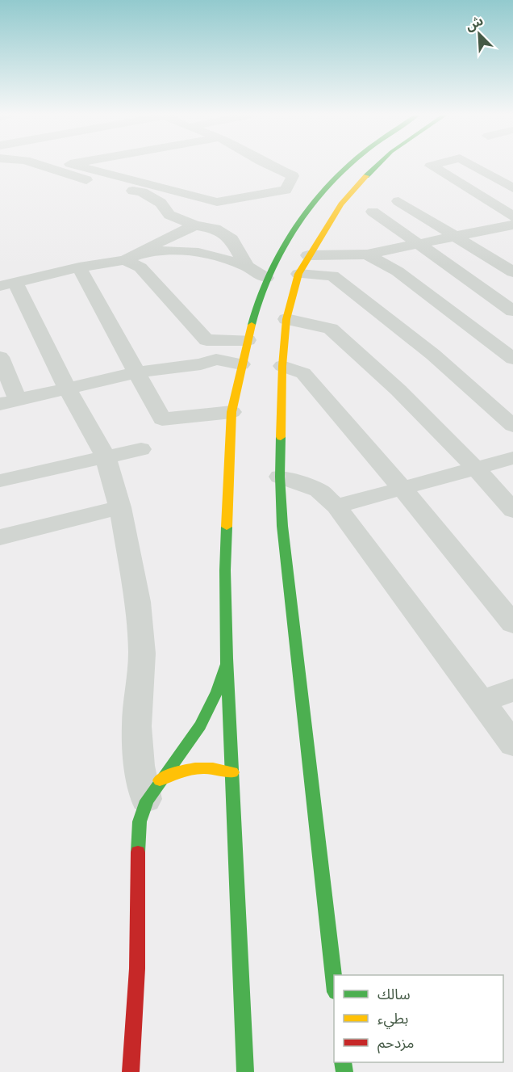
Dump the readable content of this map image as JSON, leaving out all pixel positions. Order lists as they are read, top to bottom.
{
  "legend": ["سالك", "بطيء", "مزدحم"],
  "north": "top left"
}
